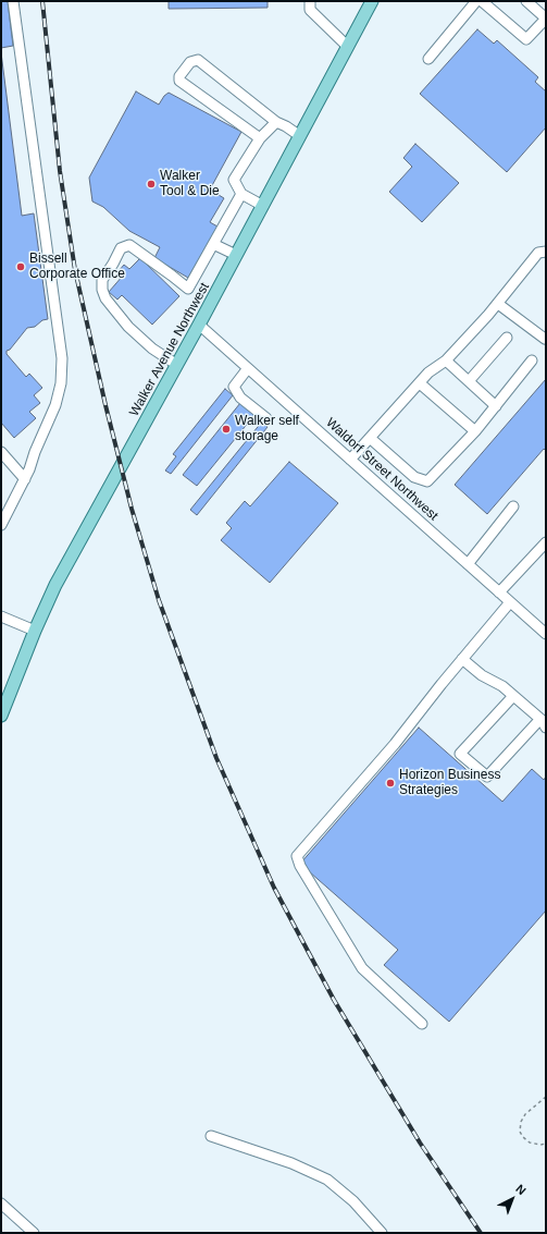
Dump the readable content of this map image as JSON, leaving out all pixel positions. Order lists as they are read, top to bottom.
{
  "streets": {
    "main road": ["Walker Avenue Northwest"],
    "street": ["Waldorf Street Northwest"]
  },
  "crossings": [
    ["Walker Avenue Northwest", "Waldorf Street Northwest"]
  ],
  "places": [
    "Walker Tool & Die",
    "Bissell Corporate Office",
    "Walker self storage",
    "Horizon Business Strategies"
  ],
  "north": "top right"
}
